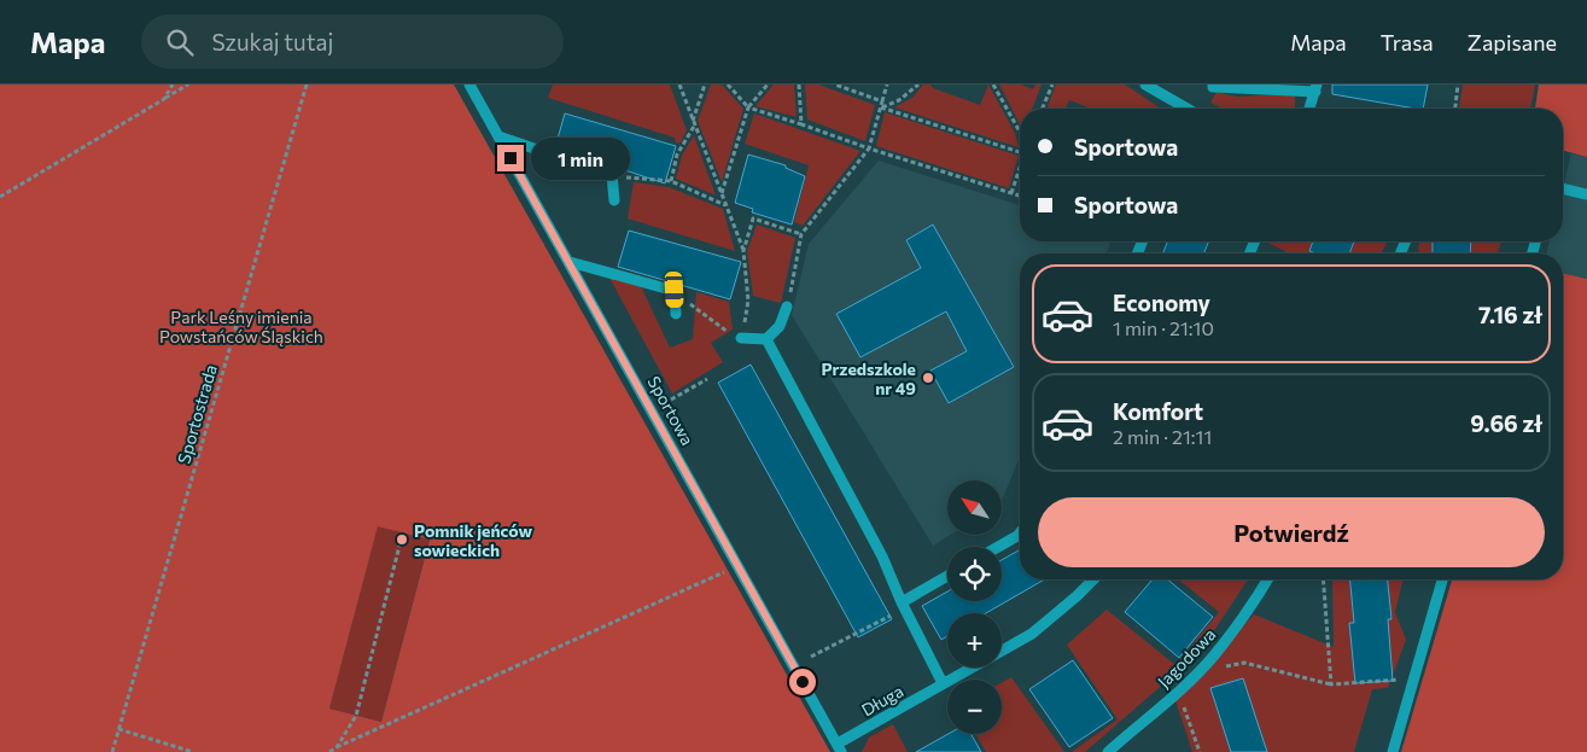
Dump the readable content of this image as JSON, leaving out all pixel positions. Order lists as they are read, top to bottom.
{
  "streets": {
    "street": ["Sportowa", "Jagodowa", "Długa"],
    "path": ["Sportostrada"]
  },
  "crossings": [
    ["Sportowa", "Długa"]
  ],
  "parks": ["Park Leśny imienia Powstańców Śląskich"],
  "places": ["Przedszkole nr 49", "Pomnik jeńców sowieckich"],
  "north": "top left",
  "page": {
    "header": "Mapa",
    "search": "Szukaj tutaj",
    "nav": ["Mapa", "Trasa", "Zapisane"],
    "banner": ["Sportowa", "Sportowa"],
    "bubble": "1 min",
    "list": [
      {
        "name": "Economy",
        "note": "1 min · 21:10",
        "value": "7.16 zł"
      },
      {
        "name": "Komfort",
        "note": "2 min · 21:11",
        "value": "9.66 zł"
      }
    ],
    "map_buttons": ["+", "−"],
    "buttons": "Potwierdź"
  }
}
